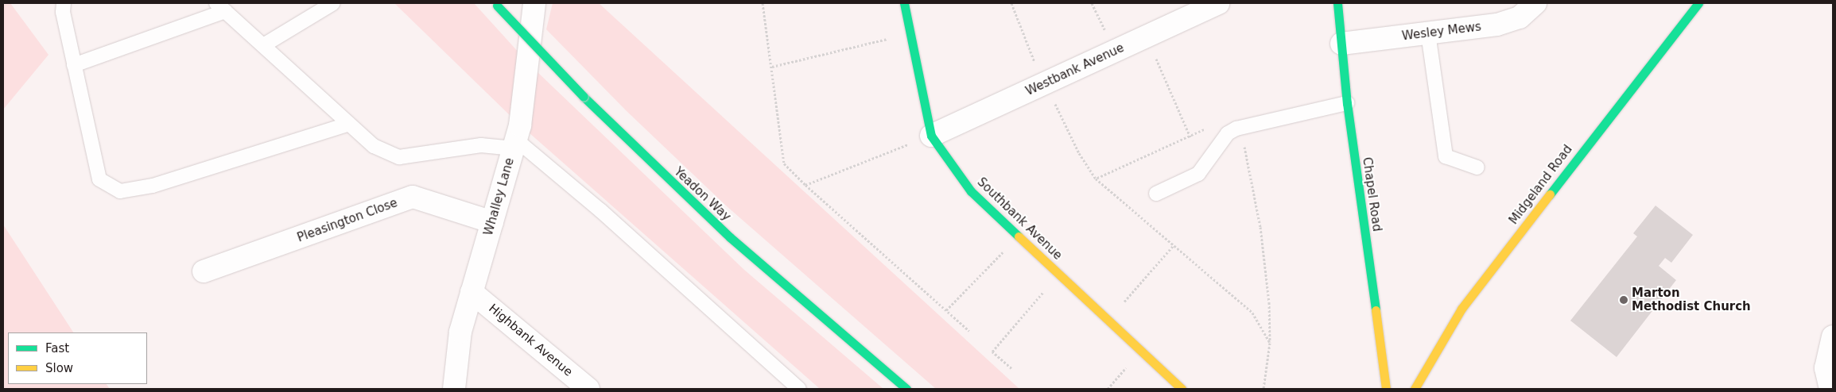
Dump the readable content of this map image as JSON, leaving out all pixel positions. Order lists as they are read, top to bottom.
{
  "streets": {
    "street": [
      "Wesley Mews",
      "Westbank Avenue",
      "Midgeland Road",
      "Yeadon Way",
      "Chapel Road",
      "Whalley Lane",
      "Southbank Avenue",
      "Pleasington Close",
      "Highbank Avenue"
    ]
  },
  "crossings": [
    ["Wesley Mews", "Chapel Road"],
    ["Westbank Avenue", "Southbank Avenue"],
    ["Whalley Lane", "Pleasington Close"],
    ["Whalley Lane", "Highbank Avenue"]
  ],
  "places": ["Marton Methodist Church"],
  "legend": ["Fast", "Slow"]
}
